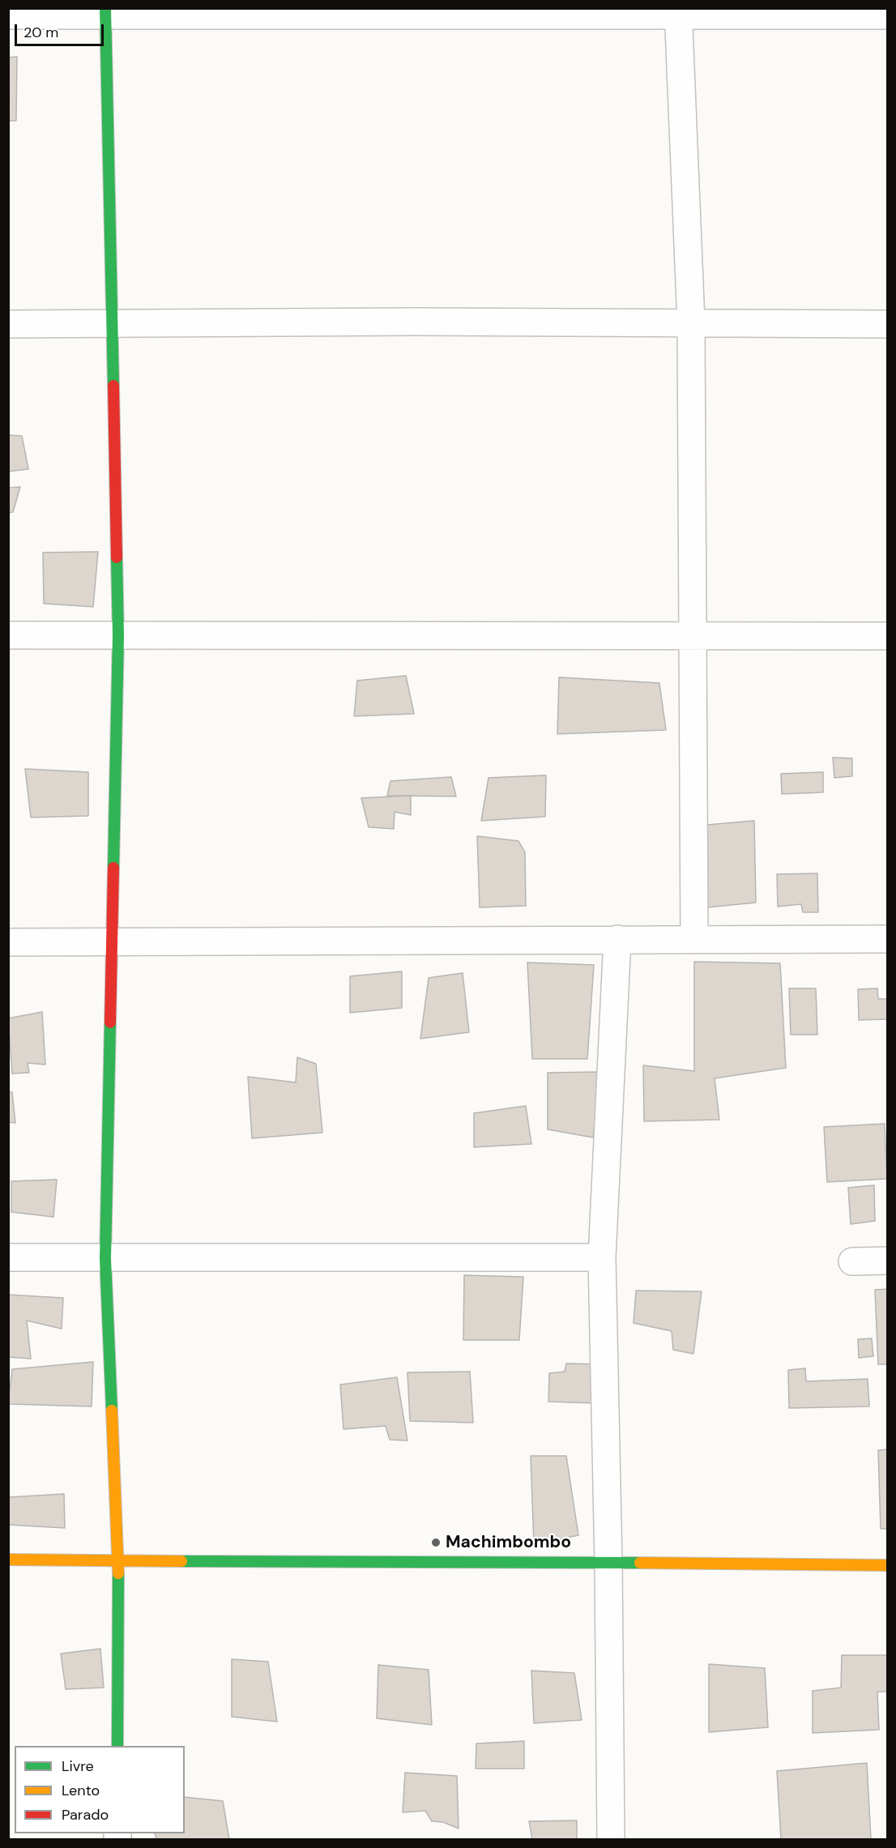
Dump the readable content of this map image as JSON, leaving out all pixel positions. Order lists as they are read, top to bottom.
{
  "places": ["Machimbombo"],
  "legend": ["Livre", "Lento", "Parado"],
  "scale_bar": "20 m"
}
